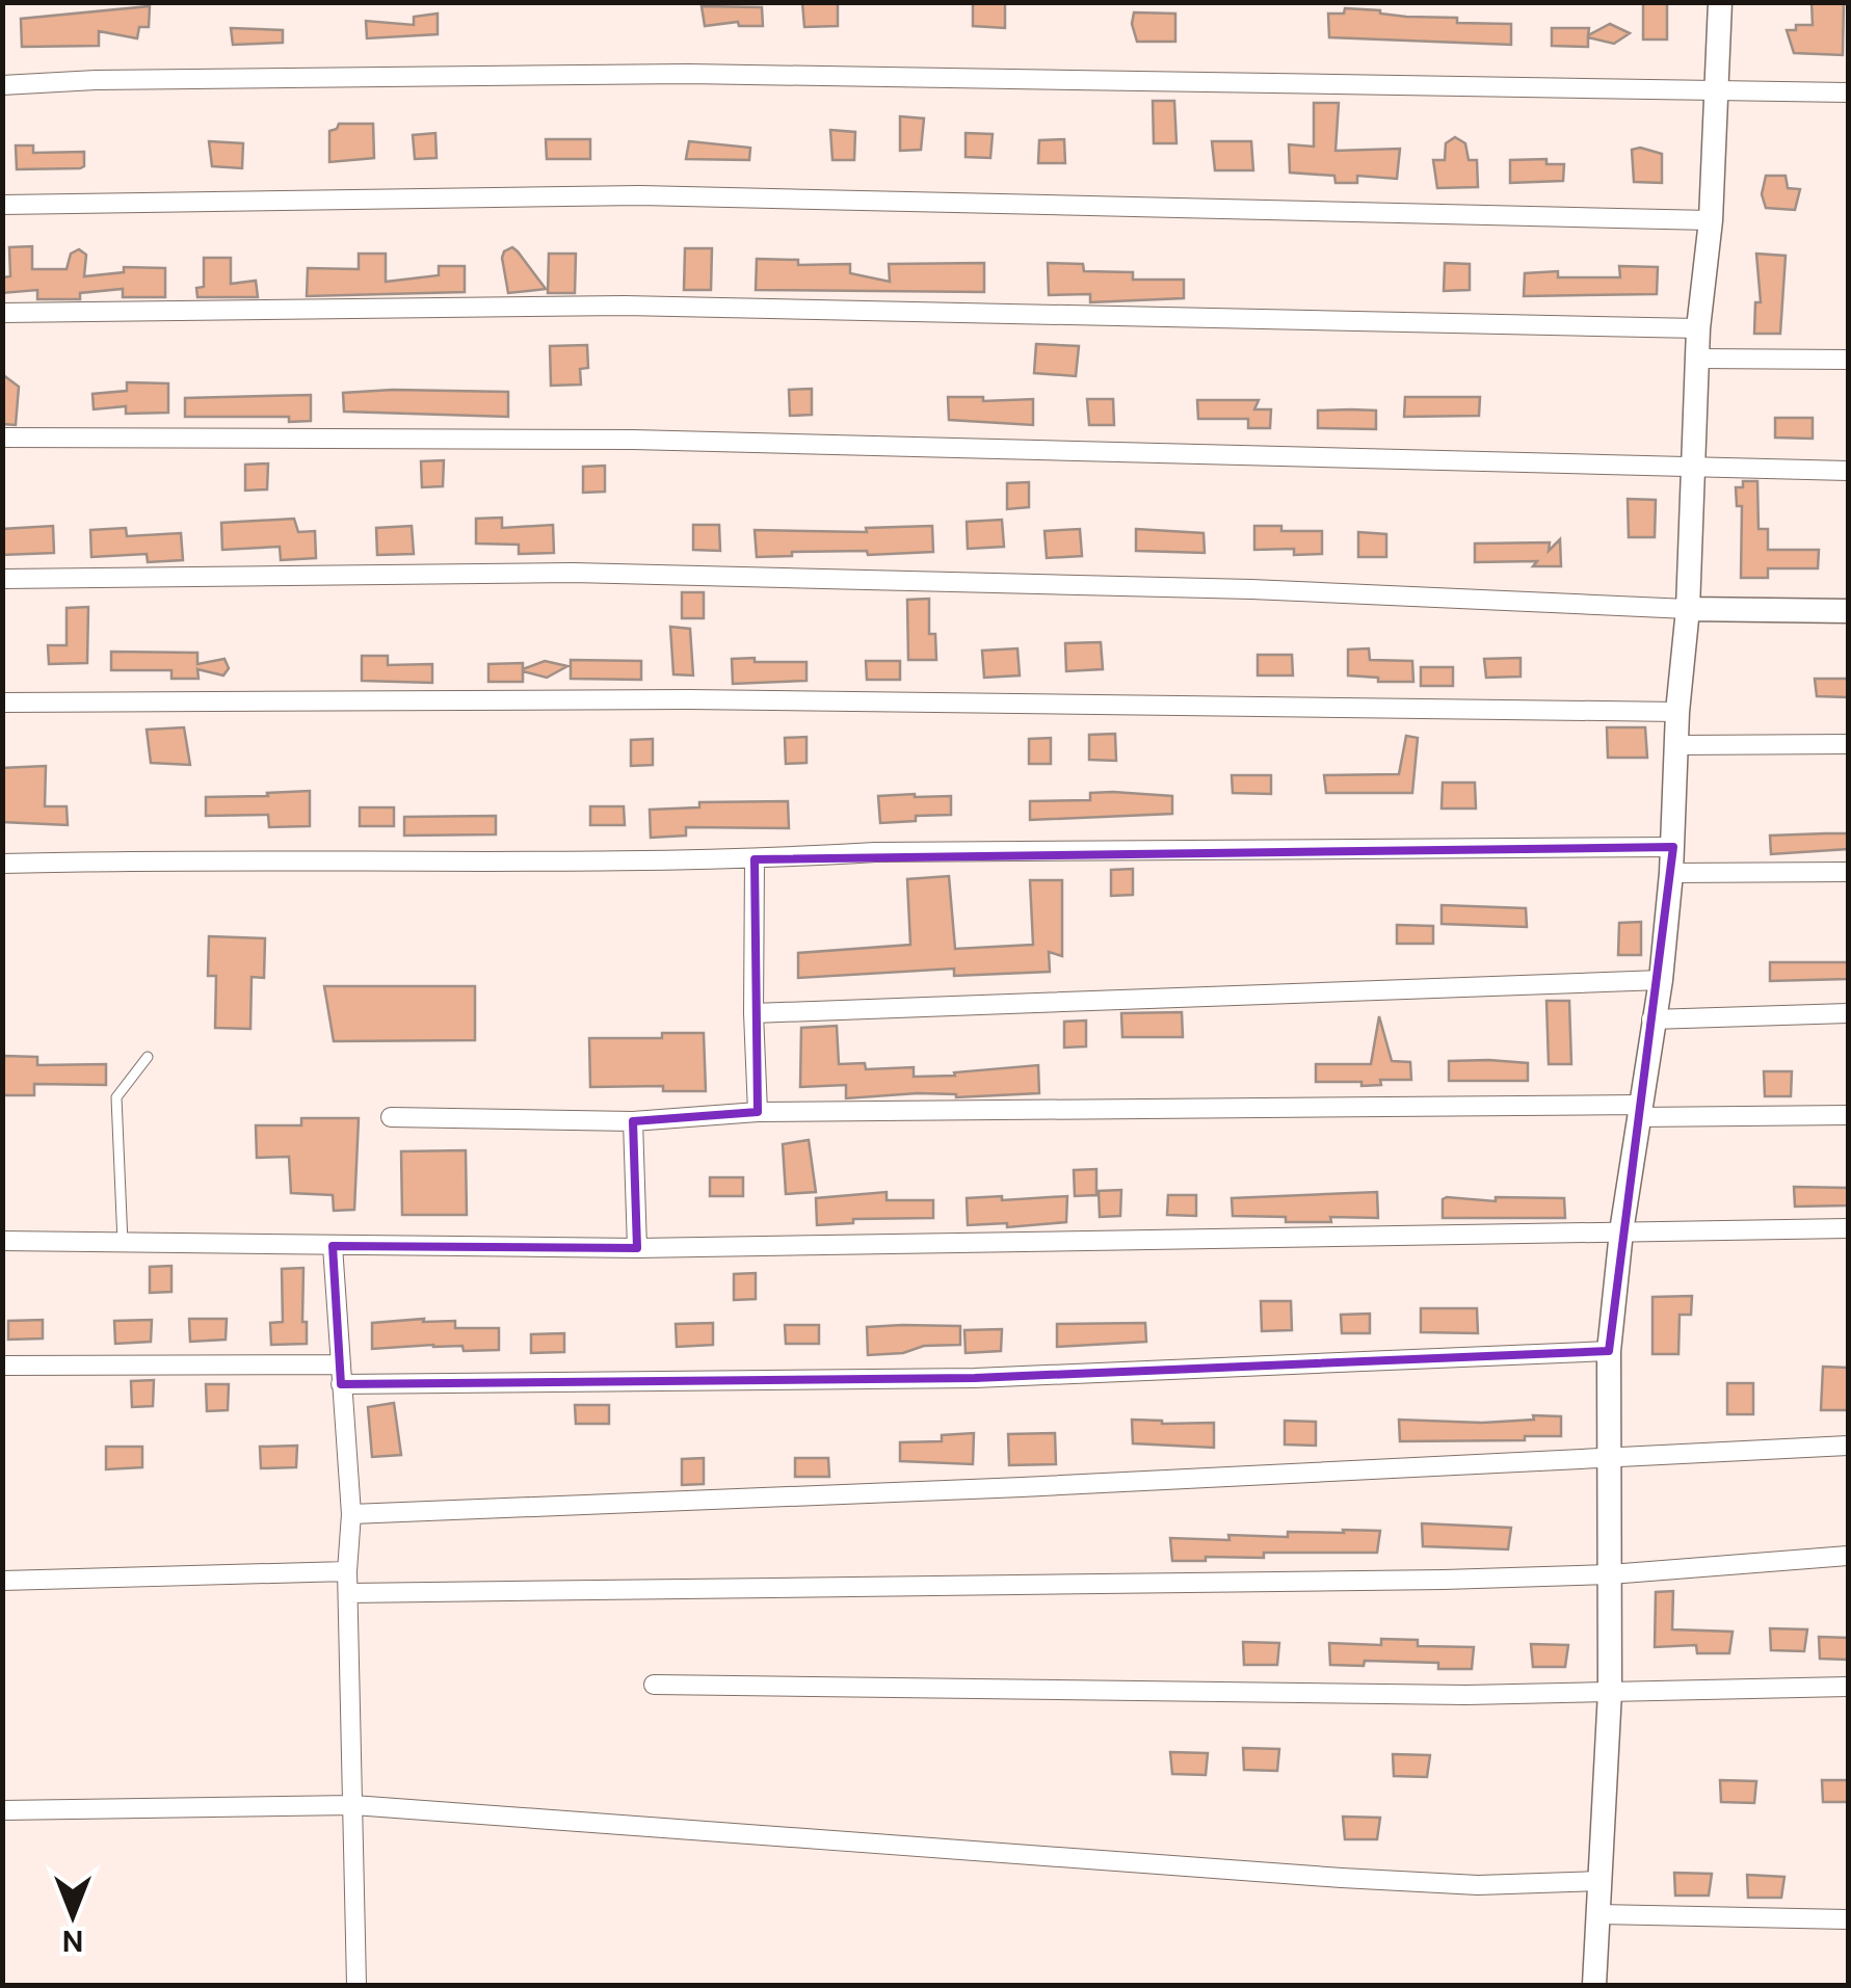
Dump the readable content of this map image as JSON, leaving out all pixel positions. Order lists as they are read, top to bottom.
{
  "north": "bottom"
}
